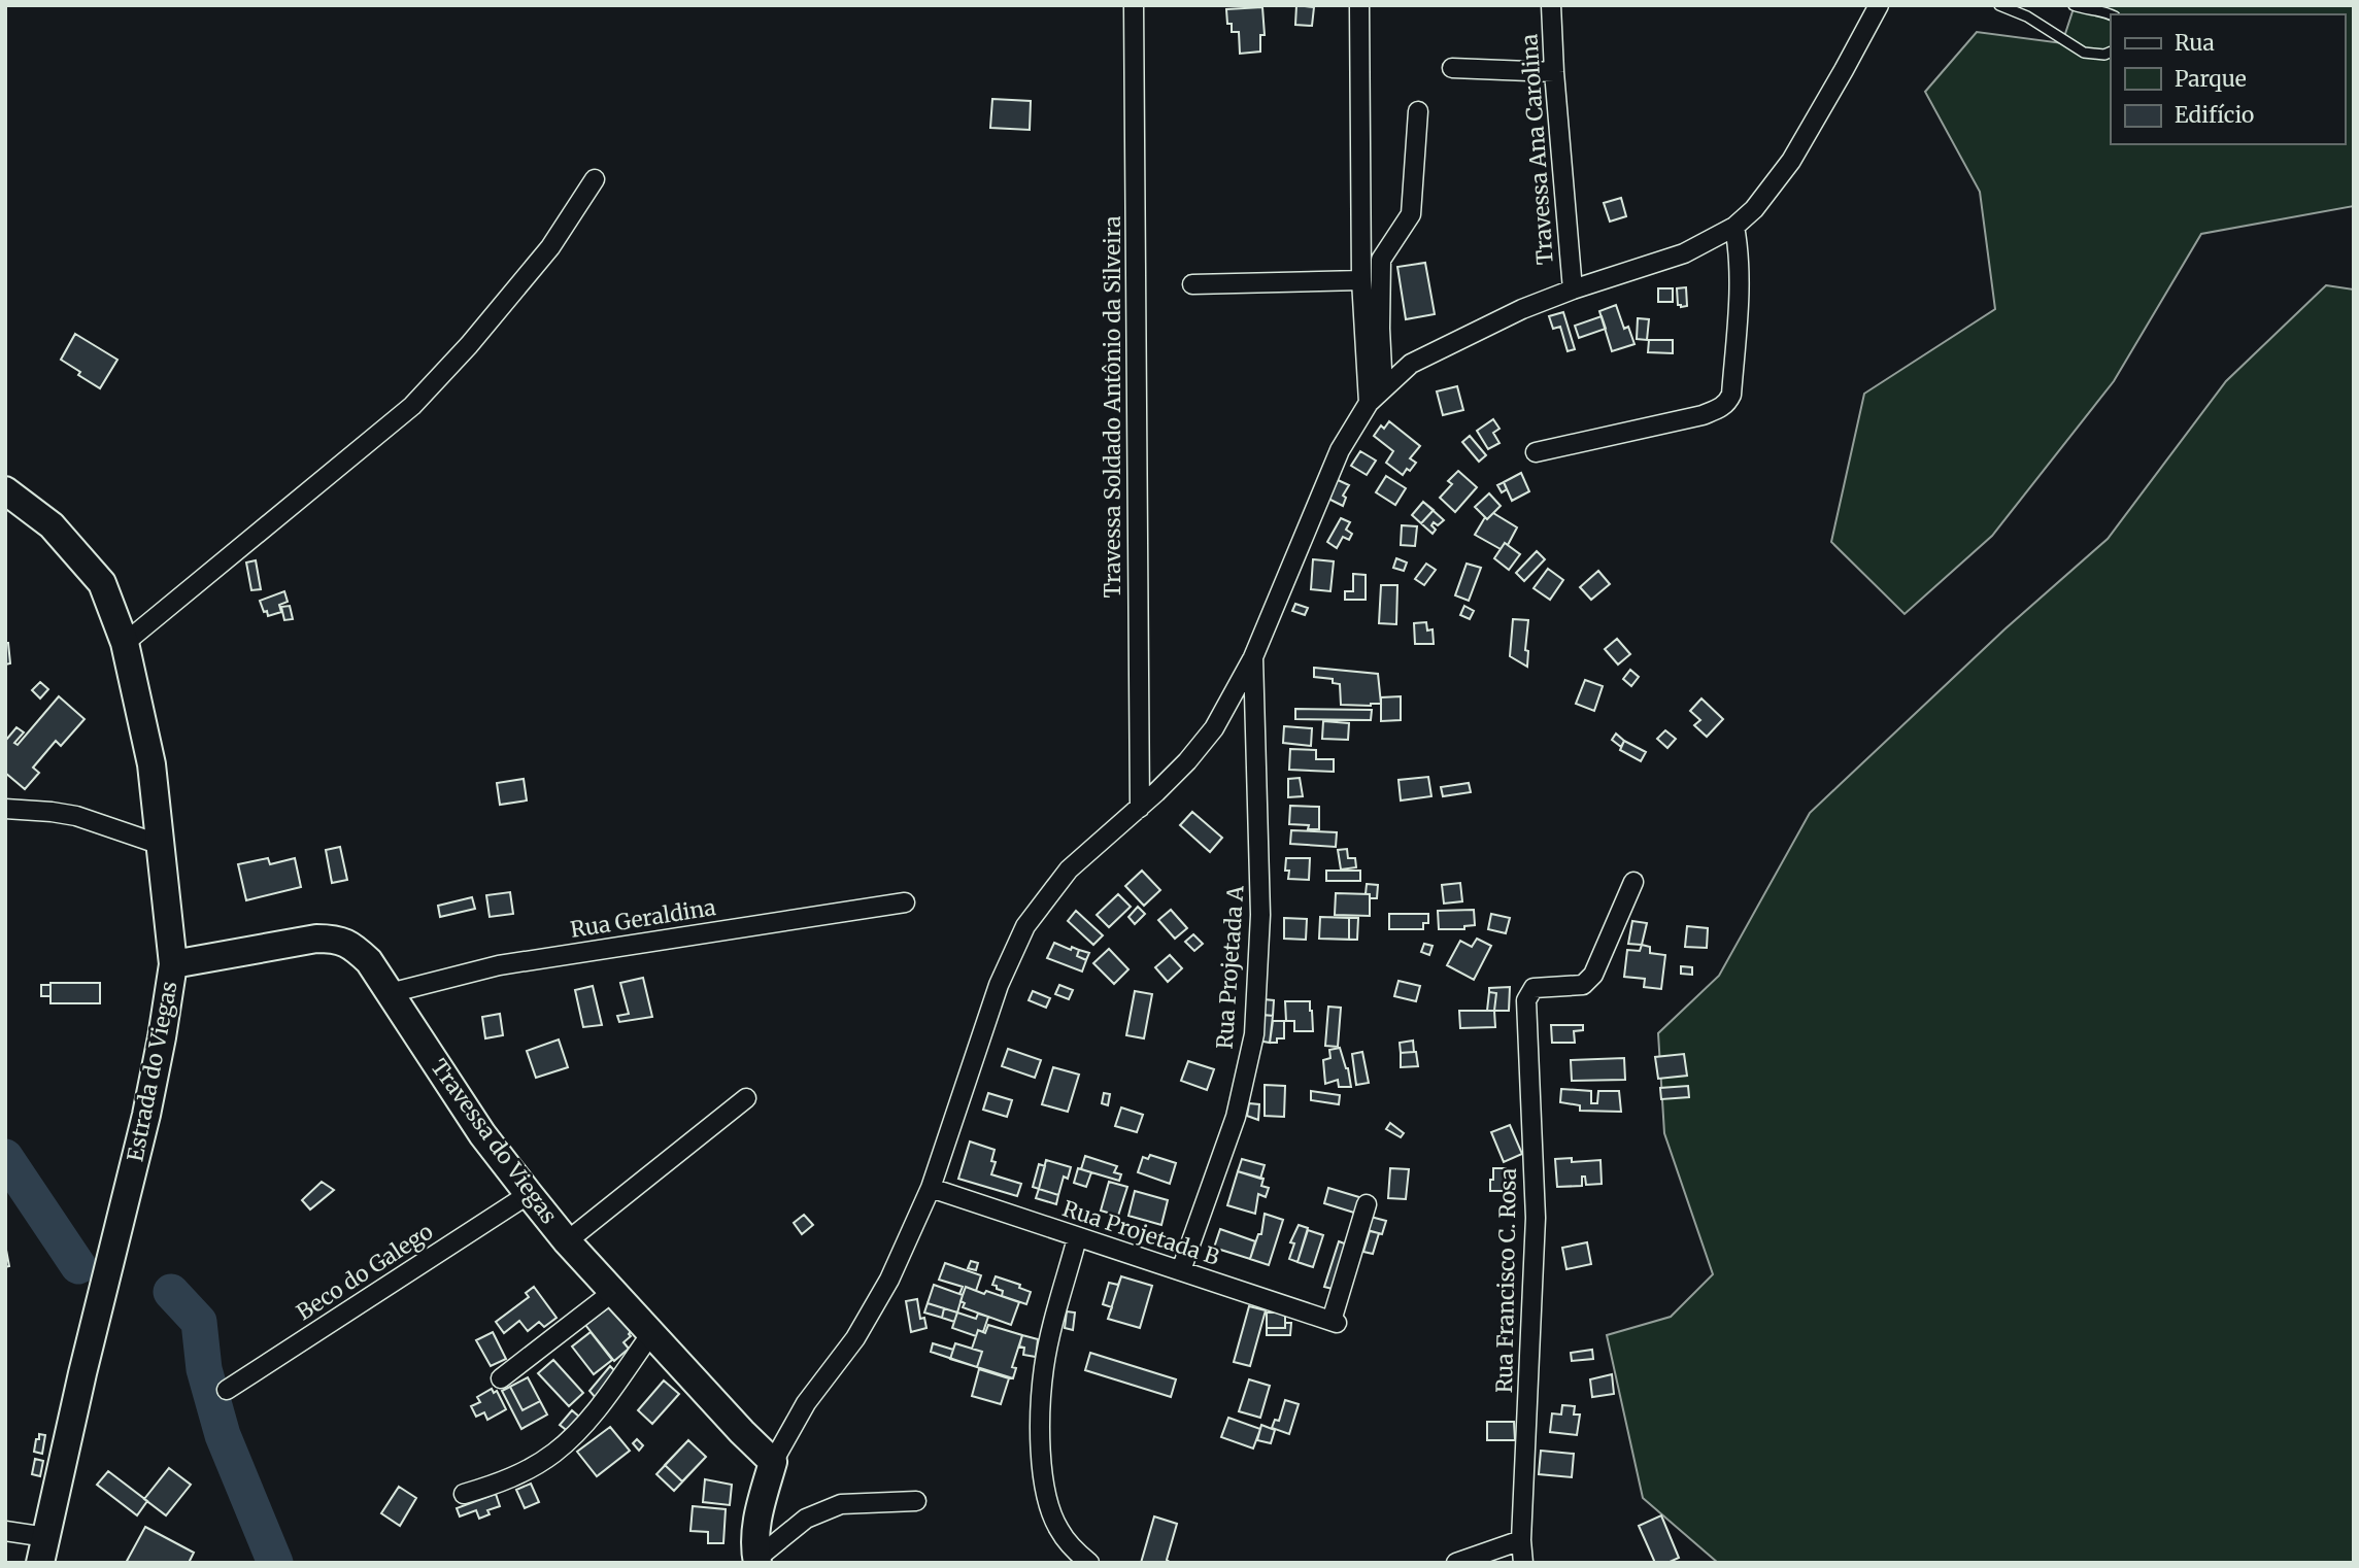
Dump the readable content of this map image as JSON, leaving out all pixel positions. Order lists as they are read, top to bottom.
{
  "streets": {
    "street": [
      "Travessa Ana Carolina",
      "Travessa Soldado Antônio da Silveira",
      "Rua Geraldina",
      "Rua Projetada A",
      "Estrada do Viegas",
      "Travessa do Viegas",
      "Rua Projetada B",
      "Beco do Galego",
      "Rua Francisco C. Rosa"
    ]
  },
  "crossings": [
    ["Rua Geraldina", "Travessa do Viegas"],
    ["Rua Projetada A", "Rua Projetada B"],
    ["Estrada do Viegas", "Travessa do Viegas"],
    ["Travessa do Viegas", "Beco do Galego"]
  ],
  "legend": ["Rua", "Parque", "Edifício"]
}
